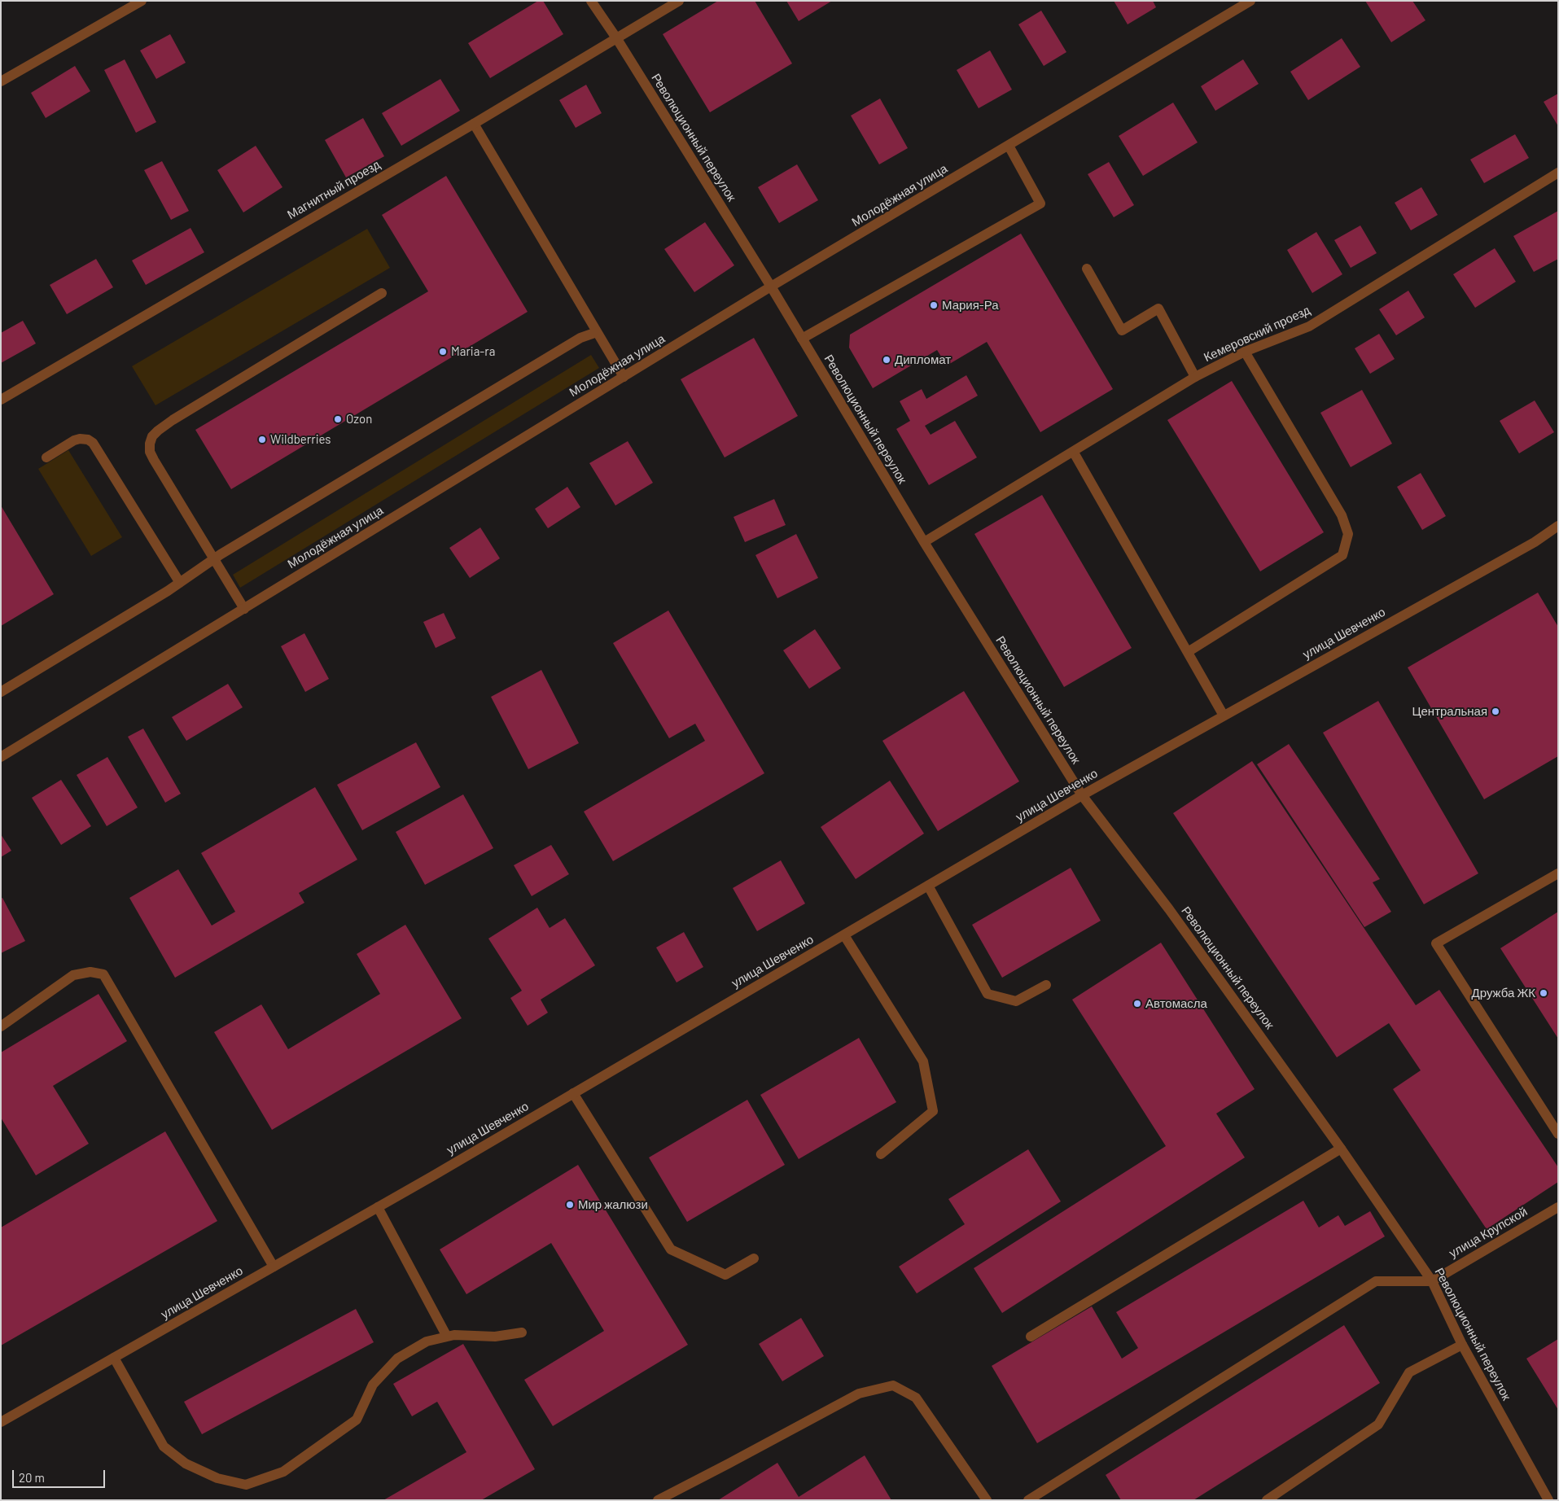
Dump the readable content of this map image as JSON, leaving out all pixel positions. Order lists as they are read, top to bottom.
{
  "streets": {
    "street": [
      "Революционный переулок",
      "Магнитный проезд",
      "Молодёжная улица",
      "Кемеровский проезд",
      "улица Шевченко",
      "улица Крупской"
    ]
  },
  "crossings": [
    ["Революционный переулок", "Магнитный проезд"],
    ["Революционный переулок", "Молодёжная улица"],
    ["Революционный переулок", "Кемеровский проезд"],
    ["Революционный переулок", "улица Шевченко"],
    ["Революционный переулок", "улица Крупской"]
  ],
  "places": [
    "Мария-Ра",
    "Maria-ra",
    "Дипломат",
    "Ozon",
    "Wildberries",
    "Центральная",
    "Дружба ЖК",
    "Автомасла",
    "Мир жалюзи"
  ],
  "scale_bar": "20 m"
}
